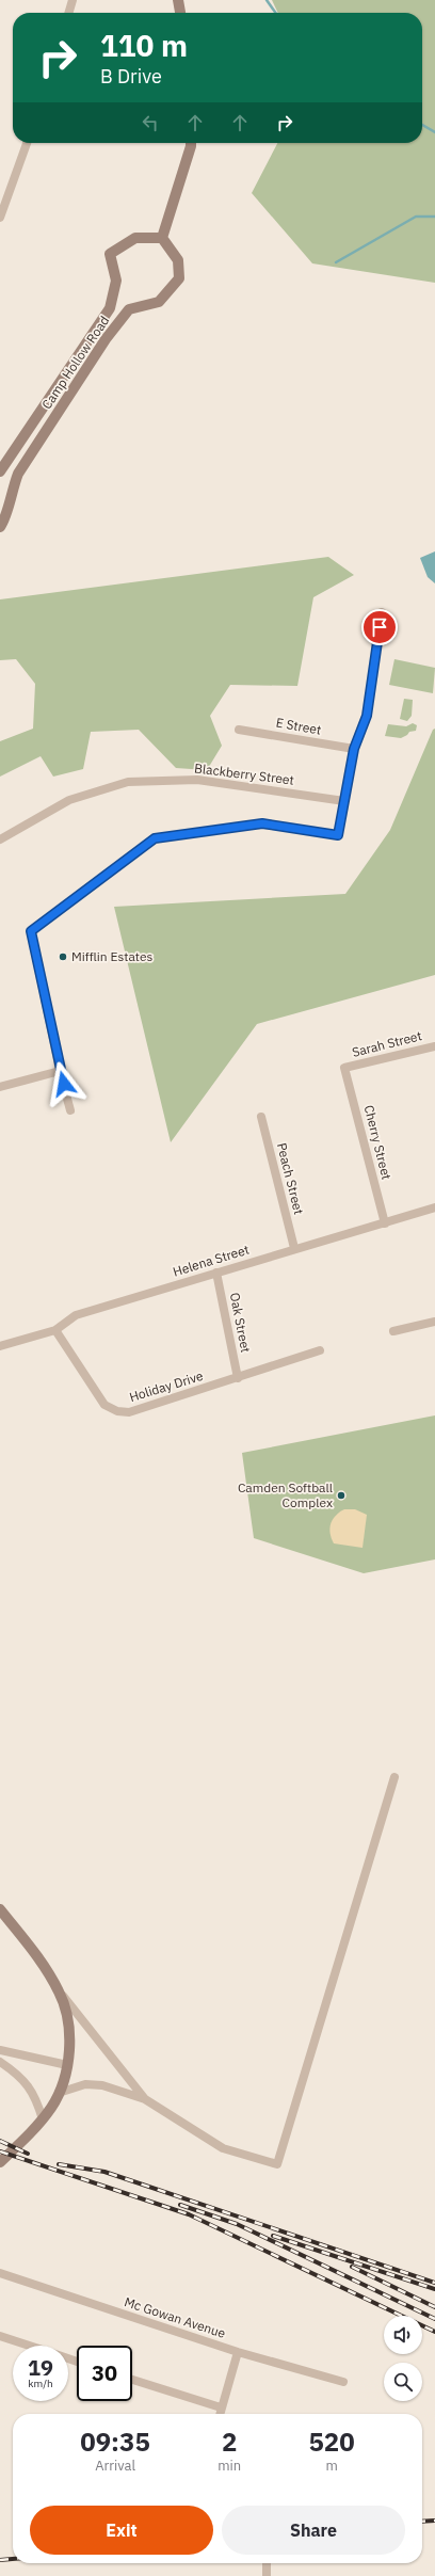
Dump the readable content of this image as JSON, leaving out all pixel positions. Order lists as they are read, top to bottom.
{
  "streets": {
    "main road": ["Camp Hollow Road"],
    "street": [
      "E Street",
      "Blackberry Street",
      "Sarah Street",
      "Cherry Street",
      "Peach Street",
      "Helena Street",
      "Oak Street",
      "Holiday Drive",
      "Mc Gowan Avenue"
    ]
  },
  "crossings": [
    ["Sarah Street", "Cherry Street"],
    ["Cherry Street", "Helena Street"],
    ["Peach Street", "Helena Street"],
    ["Helena Street", "Oak Street"],
    ["Helena Street", "Holiday Drive"],
    ["Oak Street", "Holiday Drive"]
  ],
  "places": ["Mifflin Estates", "Camden Softball Complex"],
  "page": {
    "turn": ["110 m", "B Drive"],
    "speed": "19 km/h",
    "limit": "30",
    "eta": [
      "09:35",
      "Arrival",
      "2",
      "min",
      "520",
      "m"
    ],
    "buttons": ["Exit", "Share"]
  }
}
